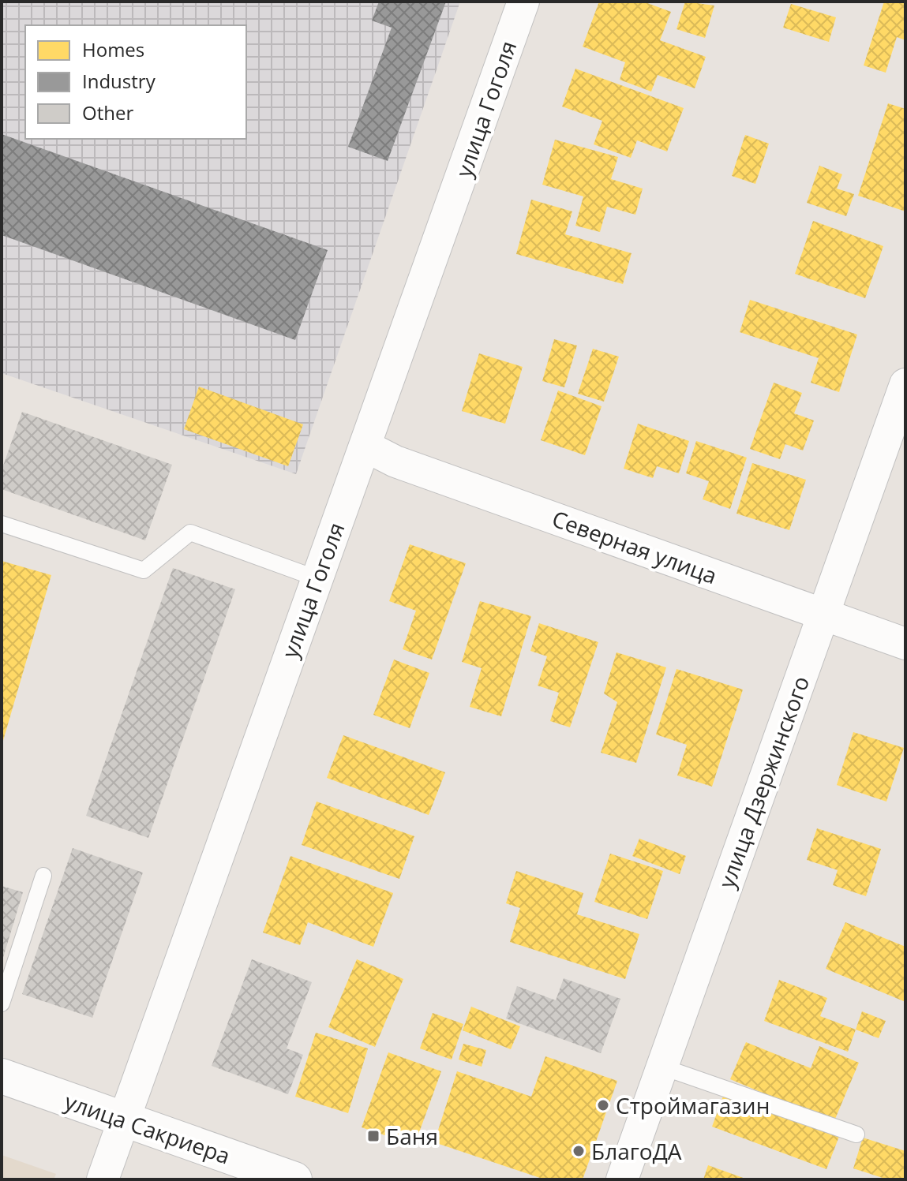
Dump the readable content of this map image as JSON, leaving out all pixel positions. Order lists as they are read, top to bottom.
{
  "streets": {
    "street": [
      "улица Гоголя",
      "Северная улица",
      "улица Дзержинского",
      "улица Сакриера"
    ]
  },
  "crossings": [
    ["улица Гоголя", "Северная улица"],
    ["улица Гоголя", "улица Сакриера"],
    ["Северная улица", "улица Дзержинского"]
  ],
  "places": {
    "other": ["Строймагазин", "БлагоДА"],
    "transit": ["Баня"]
  },
  "legend": ["Homes", "Industry", "Other"]
}
